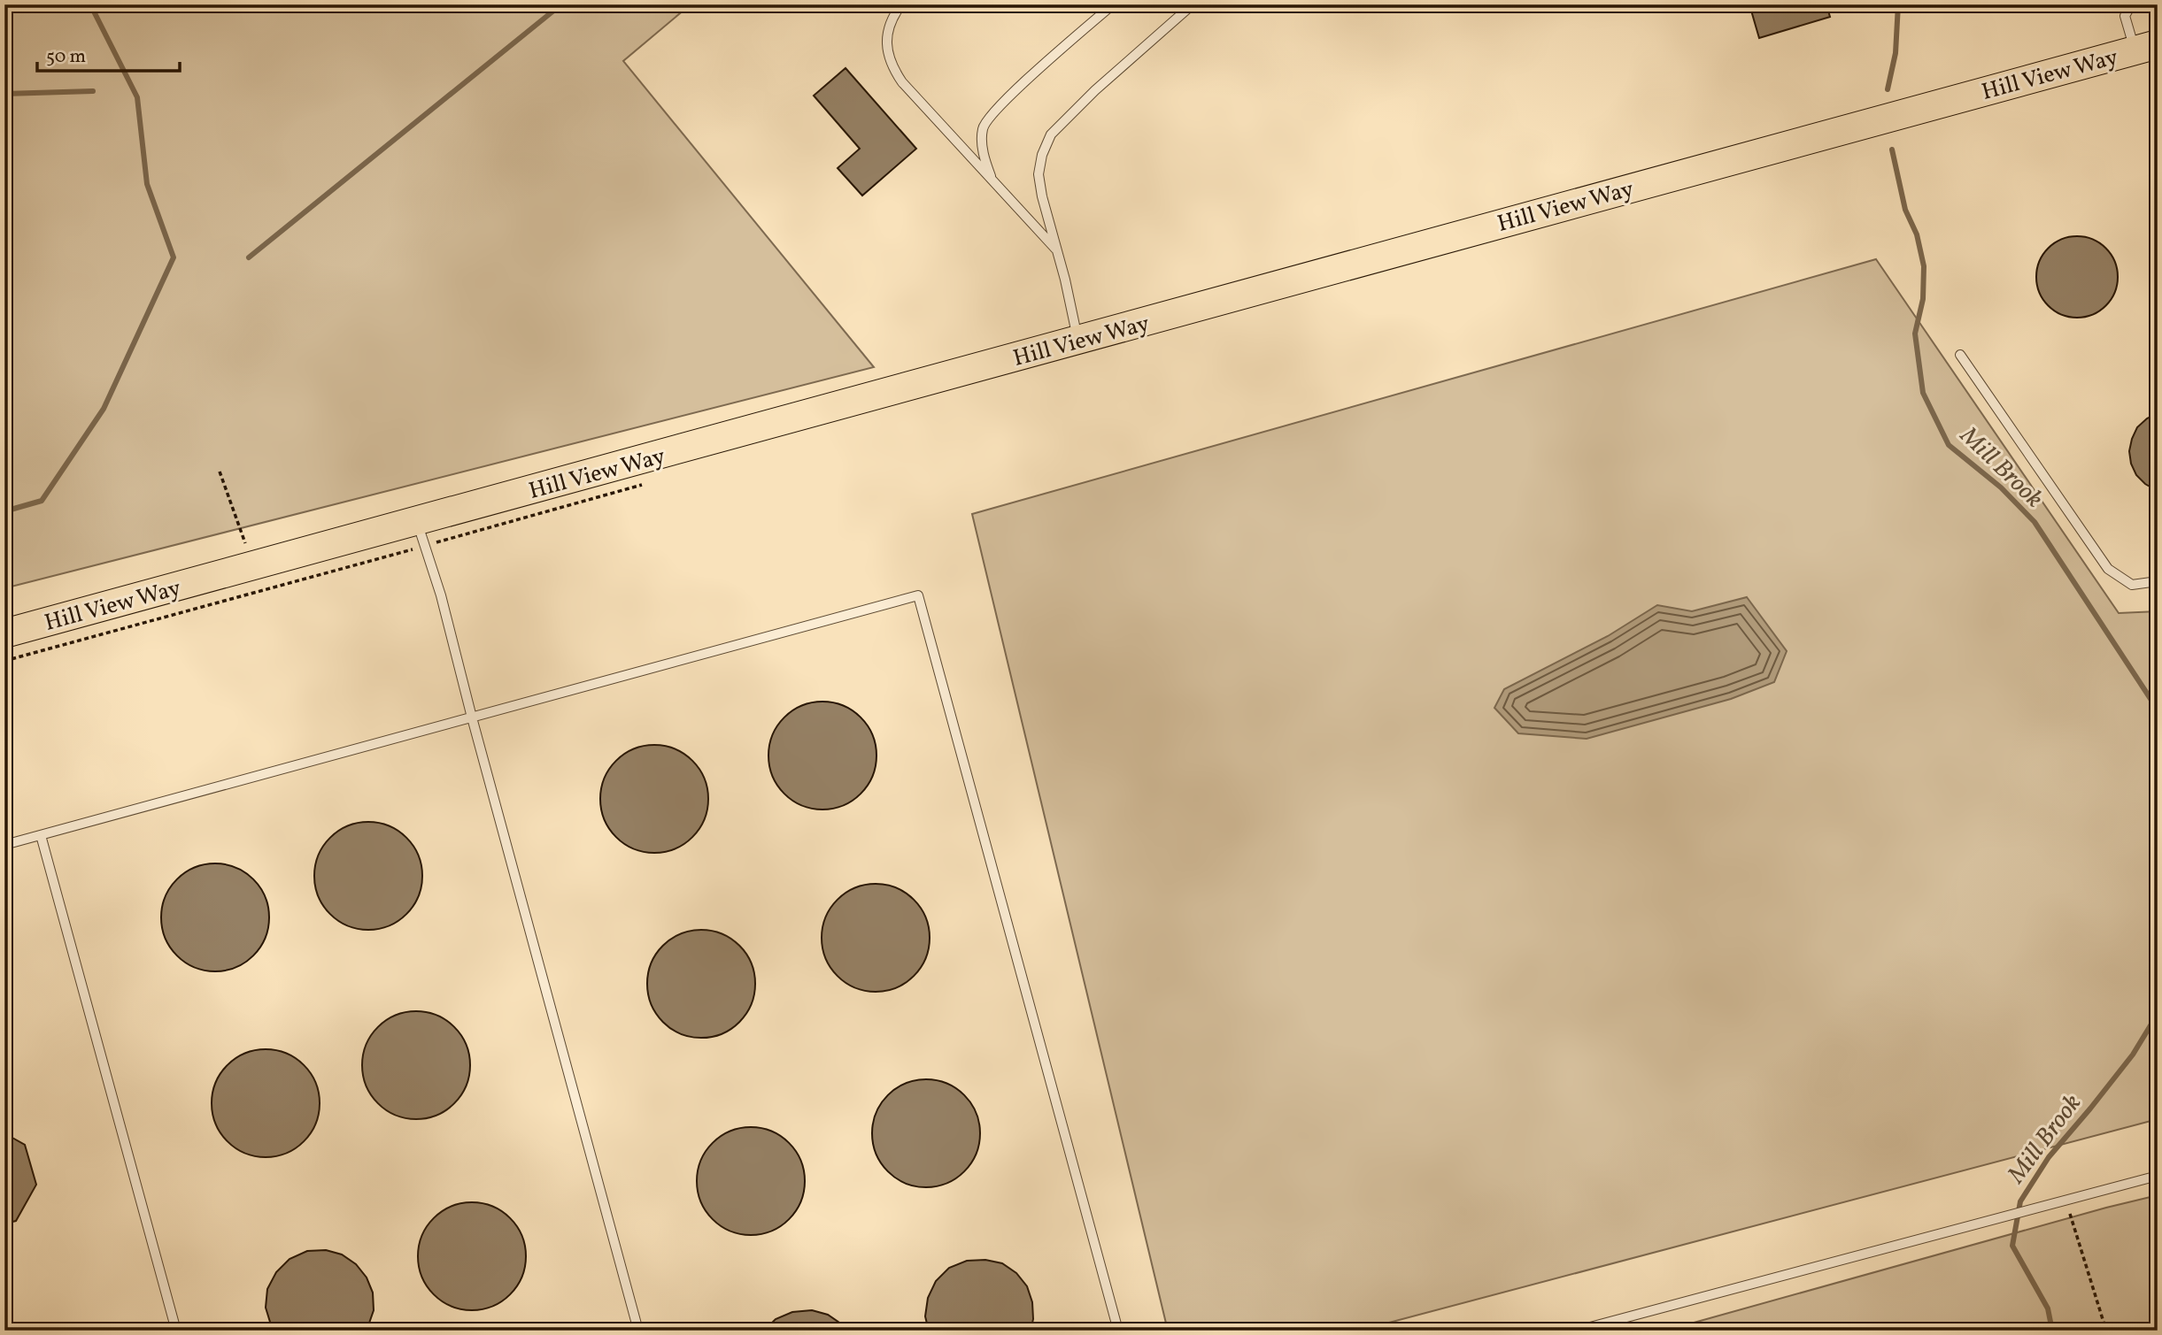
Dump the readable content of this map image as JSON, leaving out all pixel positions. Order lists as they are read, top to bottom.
{
  "streets": {
    "main road": ["Hill View Way"]
  },
  "water": ["Mill Brook"],
  "scale_bar": "50 m"
}
